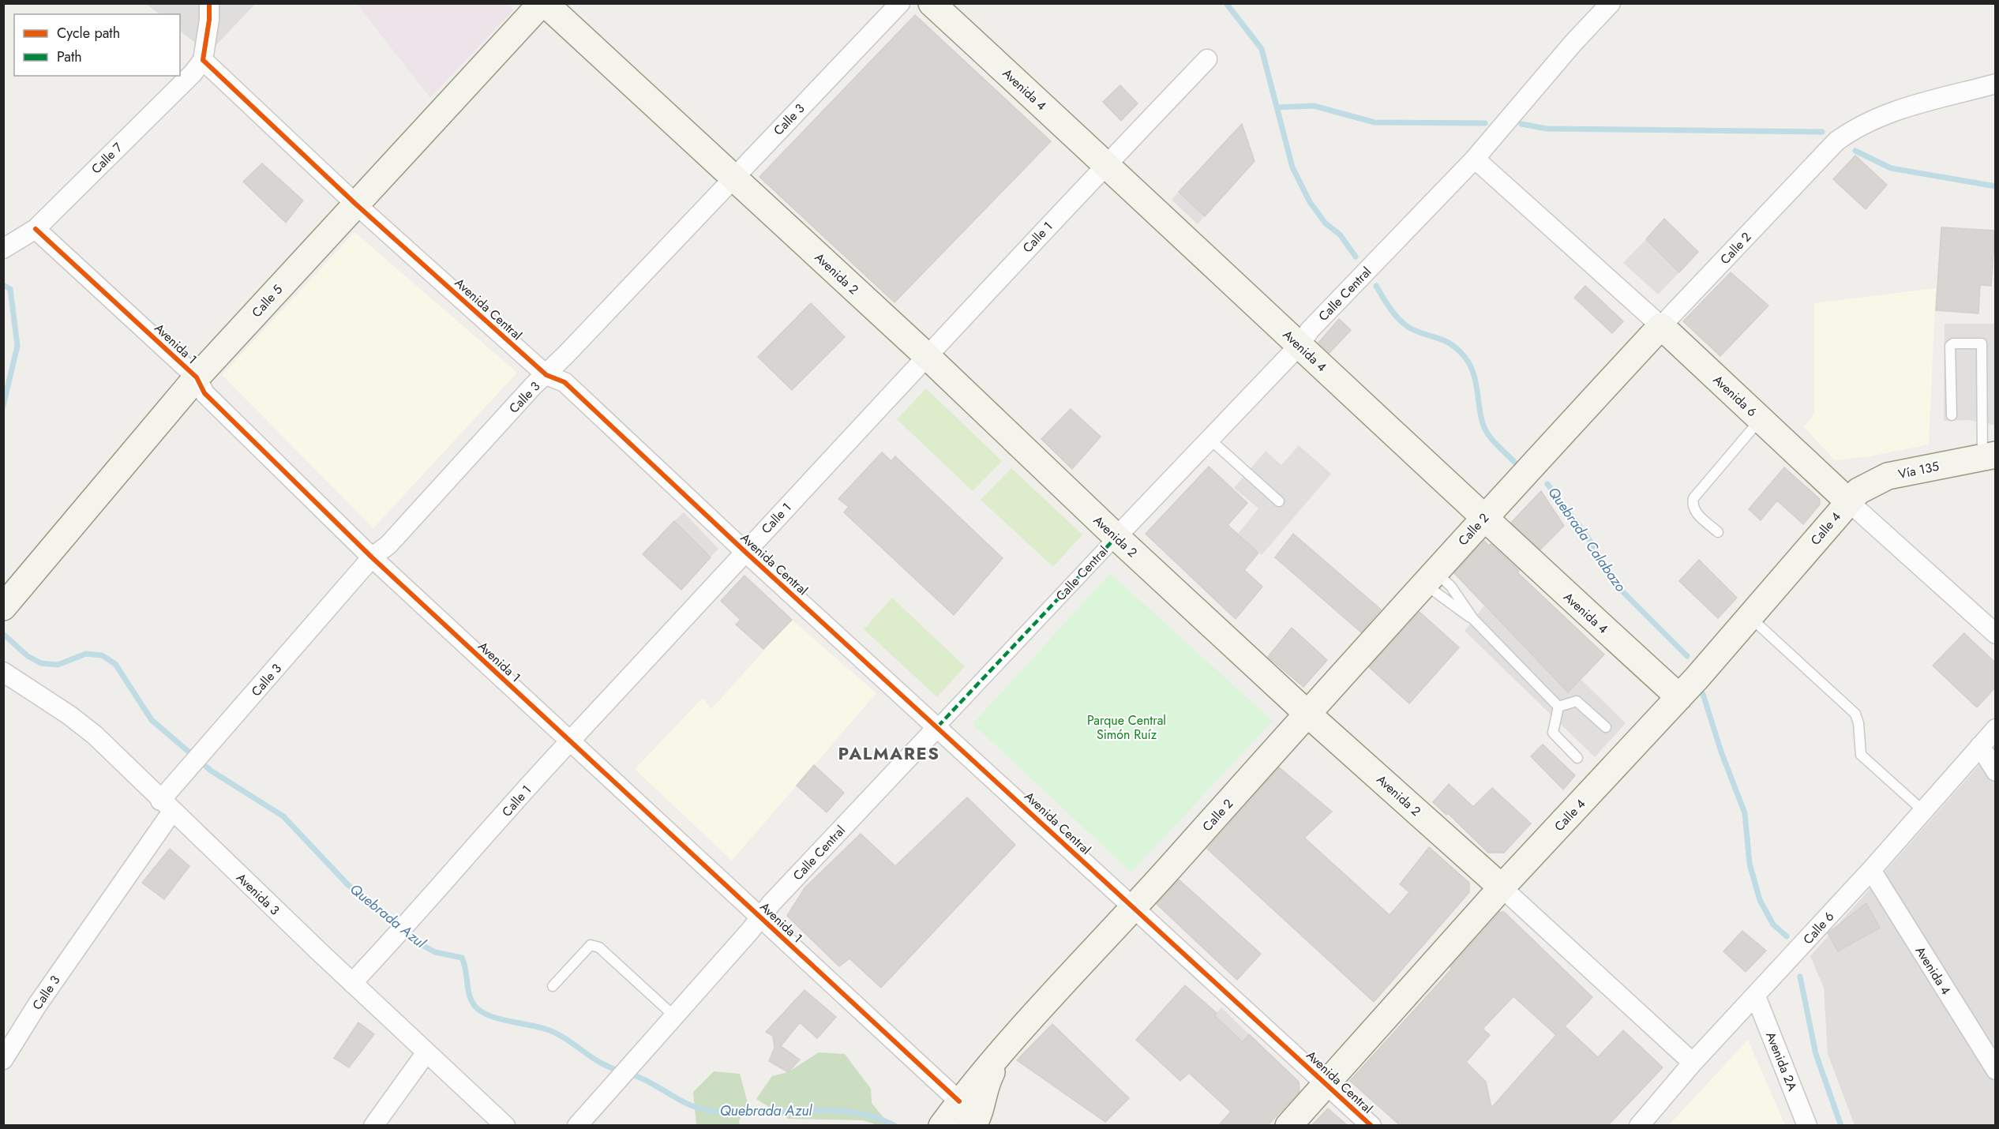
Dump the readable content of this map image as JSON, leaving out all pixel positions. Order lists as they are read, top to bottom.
{
  "streets": {
    "main road": [
      "Avenida 4",
      "Calle 2",
      "Avenida 2",
      "Calle 5",
      "Avenida 6",
      "Vía 135",
      "Calle 4"
    ],
    "street": [
      "Calle 3",
      "Calle 7",
      "Calle 1",
      "Calle Central",
      "Avenida Central",
      "Avenida 1",
      "Avenida 3",
      "Calle 6",
      "Avenida 2A"
    ]
  },
  "crossings": [
    ["Avenida 4", "Calle 1"],
    ["Avenida 4", "Calle 2"],
    ["Avenida 4", "Calle Central"],
    ["Avenida 4", "Calle 4"],
    ["Avenida 4", "Calle 6"],
    ["Calle 3", "Avenida 2"],
    ["Calle 3", "Avenida Central"],
    ["Calle 3", "Avenida 1"],
    ["Calle 3", "Avenida 3"],
    ["Calle 7", "Avenida Central"],
    ["Calle 7", "Avenida 1"],
    ["Calle 1", "Avenida 2"],
    ["Calle 1", "Avenida Central"],
    ["Calle 1", "Avenida 1"],
    ["Calle 1", "Avenida 3"],
    ["Calle 2", "Avenida 2"],
    ["Calle 2", "Avenida Central"],
    ["Calle 2", "Avenida 1"],
    ["Calle 2", "Avenida 6"],
    ["Avenida 2", "Calle Central"],
    ["Avenida 2", "Calle 4"],
    ["Avenida 2", "Calle 6"],
    ["Calle Central", "Avenida Central"],
    ["Calle Central", "Avenida 1"],
    ["Calle Central", "Avenida 6"],
    ["Calle 5", "Avenida Central"],
    ["Calle 5", "Avenida 1"],
    ["Avenida Central", "Calle 4"],
    ["Avenida 6", "Vía 135"],
    ["Avenida 6", "Calle 4"],
    ["Vía 135", "Calle 4"],
    ["Calle 6", "Avenida 2A"]
  ],
  "districts": ["PALMARES"],
  "water": ["Quebrada Calabazo", "Quebrada Azul"],
  "parks": ["Parque Central Simón Ruíz"],
  "legend": ["Cycle path", "Path"]
}
